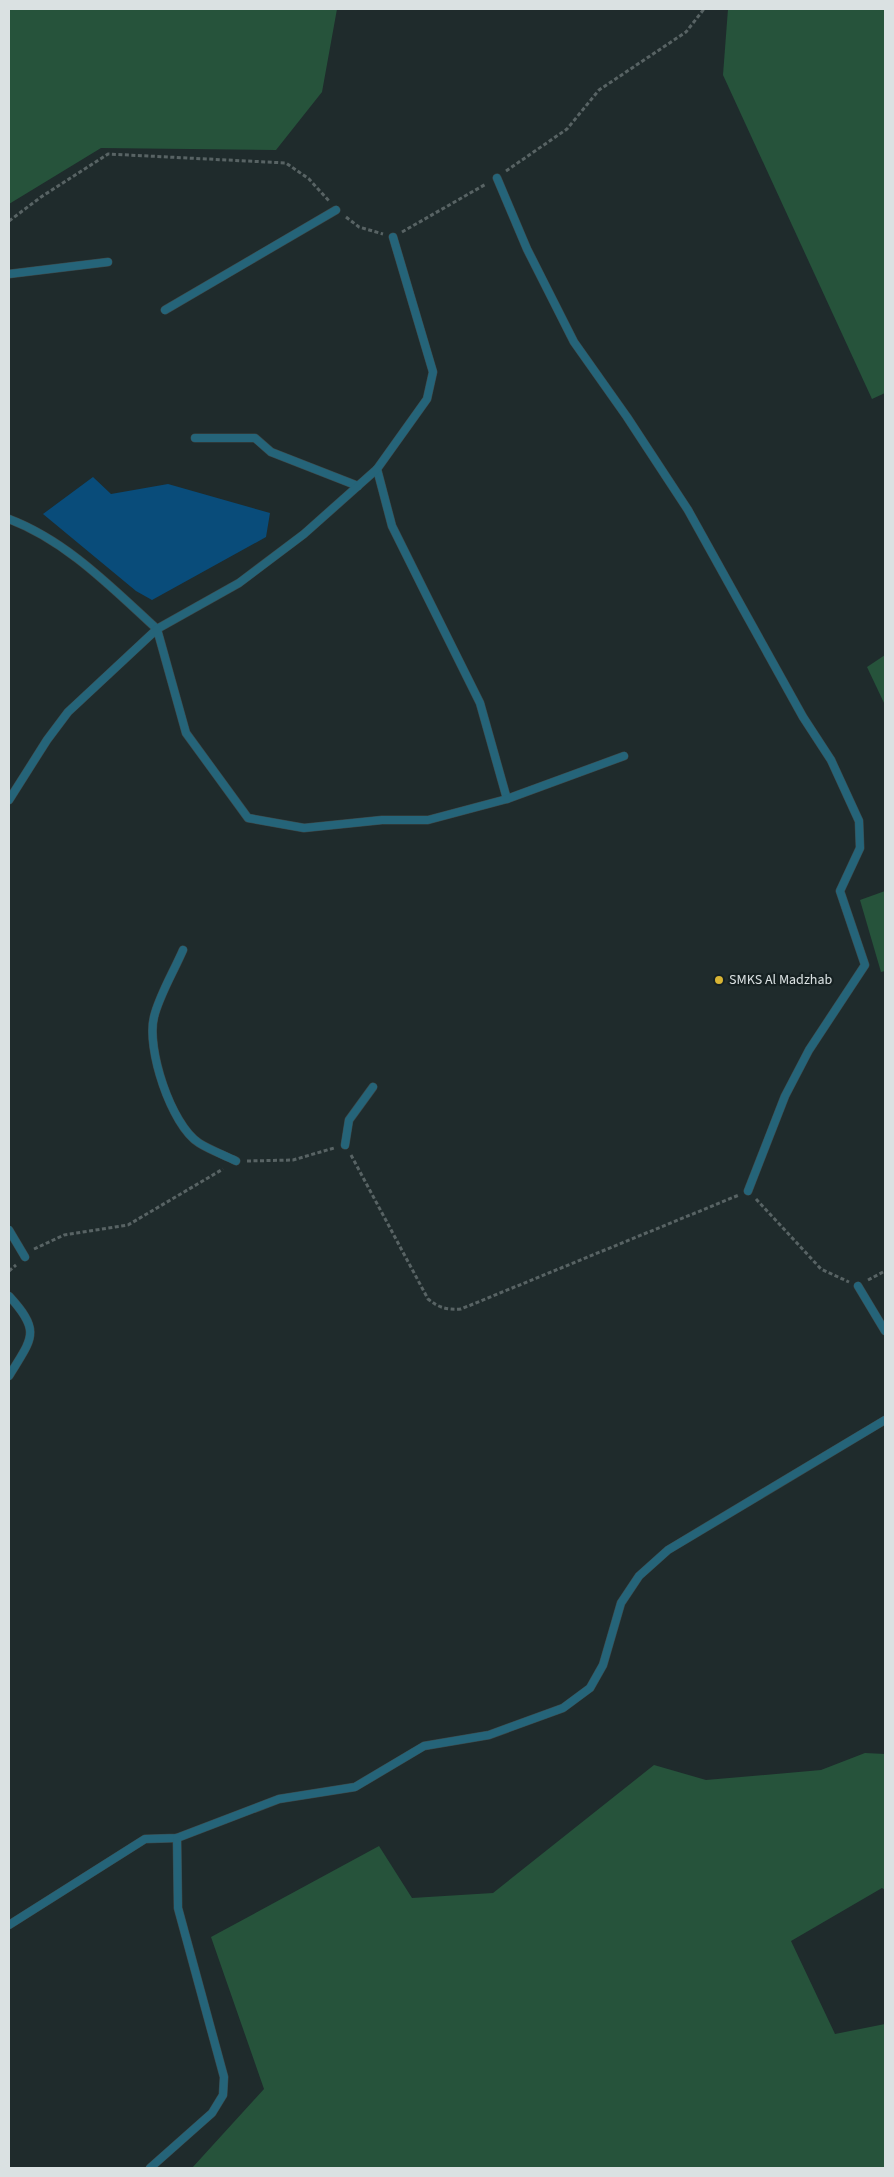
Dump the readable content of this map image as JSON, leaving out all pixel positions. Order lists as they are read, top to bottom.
{
  "places": ["SMKS Al Madzhab"]
}
